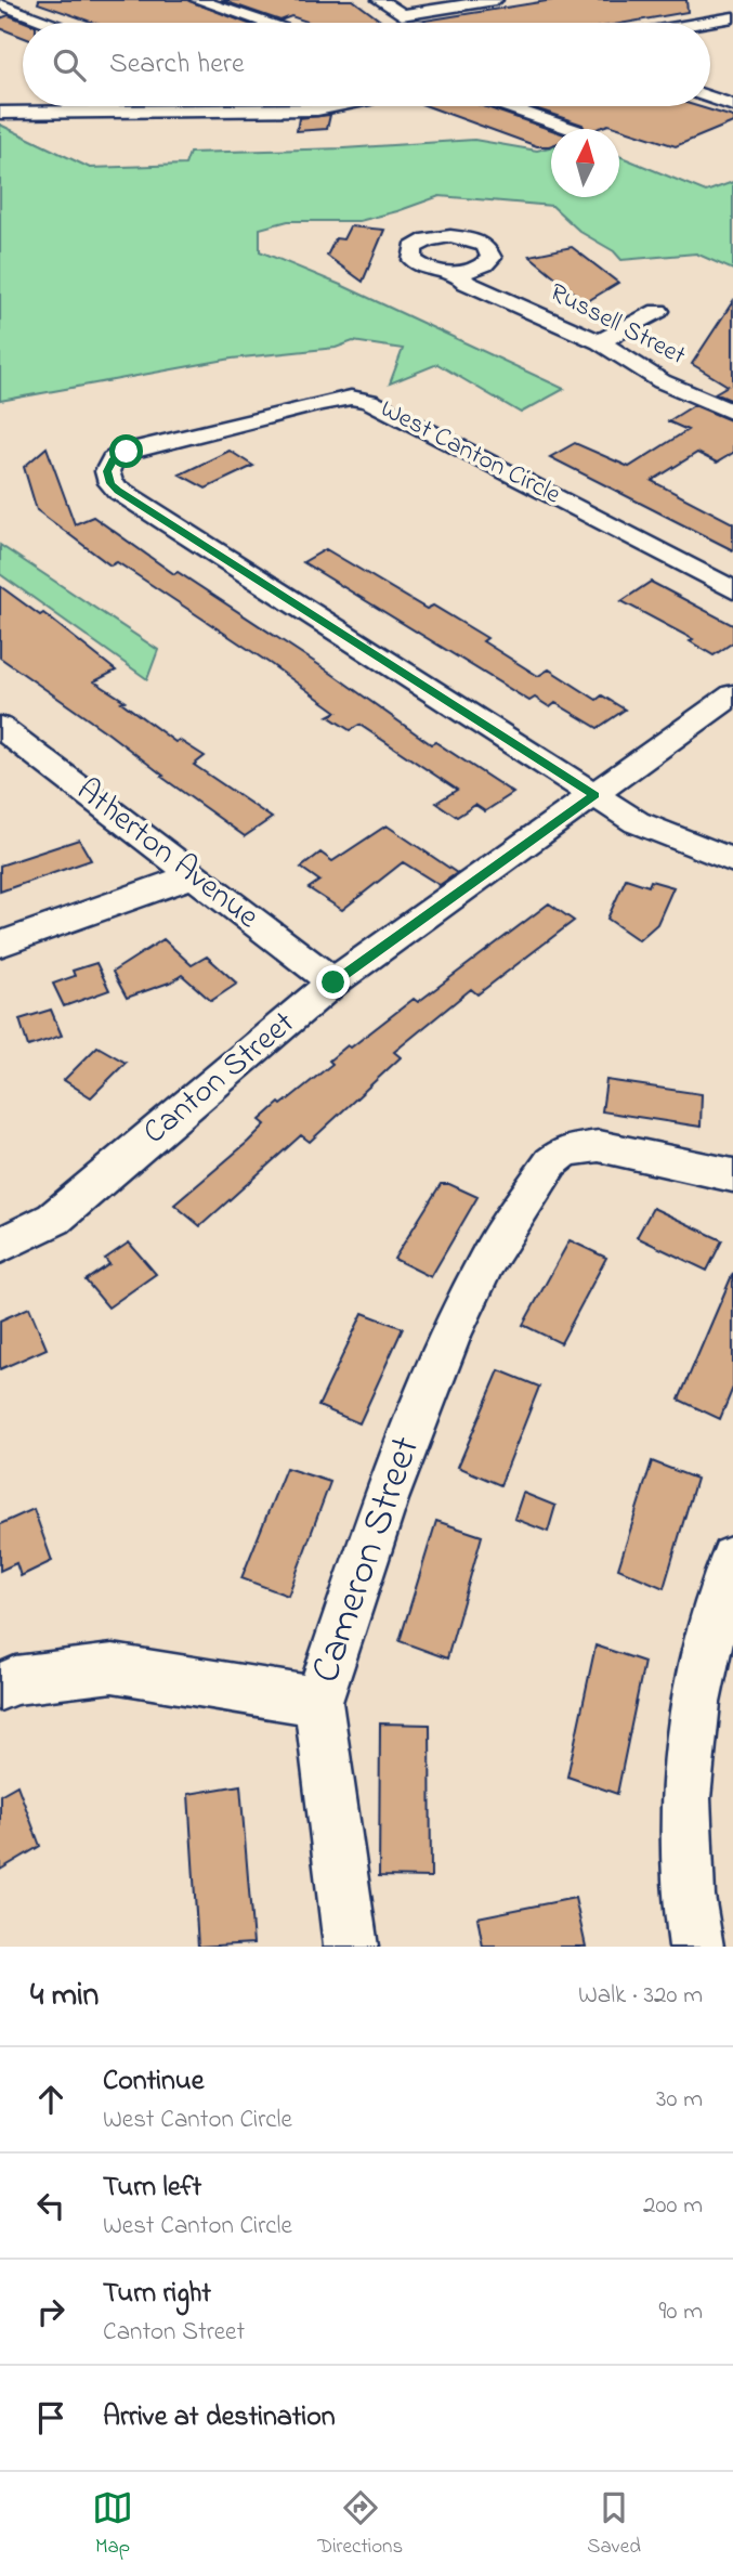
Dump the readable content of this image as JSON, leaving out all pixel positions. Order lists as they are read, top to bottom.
{
  "streets": {
    "street": [
      "Russell Street",
      "West Canton Circle",
      "Atherton Avenue",
      "Canton Street",
      "Cameron Street"
    ]
  },
  "crossings": [
    ["West Canton Circle", "Canton Street"],
    ["Atherton Avenue", "Canton Street"]
  ],
  "north": "top",
  "page": {
    "search": "Search here",
    "heading": ["4 min", "Walk · 320 m"],
    "list": [
      ["Continue", "West Canton Circle", "30 m"],
      ["Turn left", "West Canton Circle", "200 m"],
      ["Turn right", "Canton Street", "90 m"],
      "Arrive at destination"
    ],
    "nav": ["Map", "Directions", "Saved"]
  }
}
